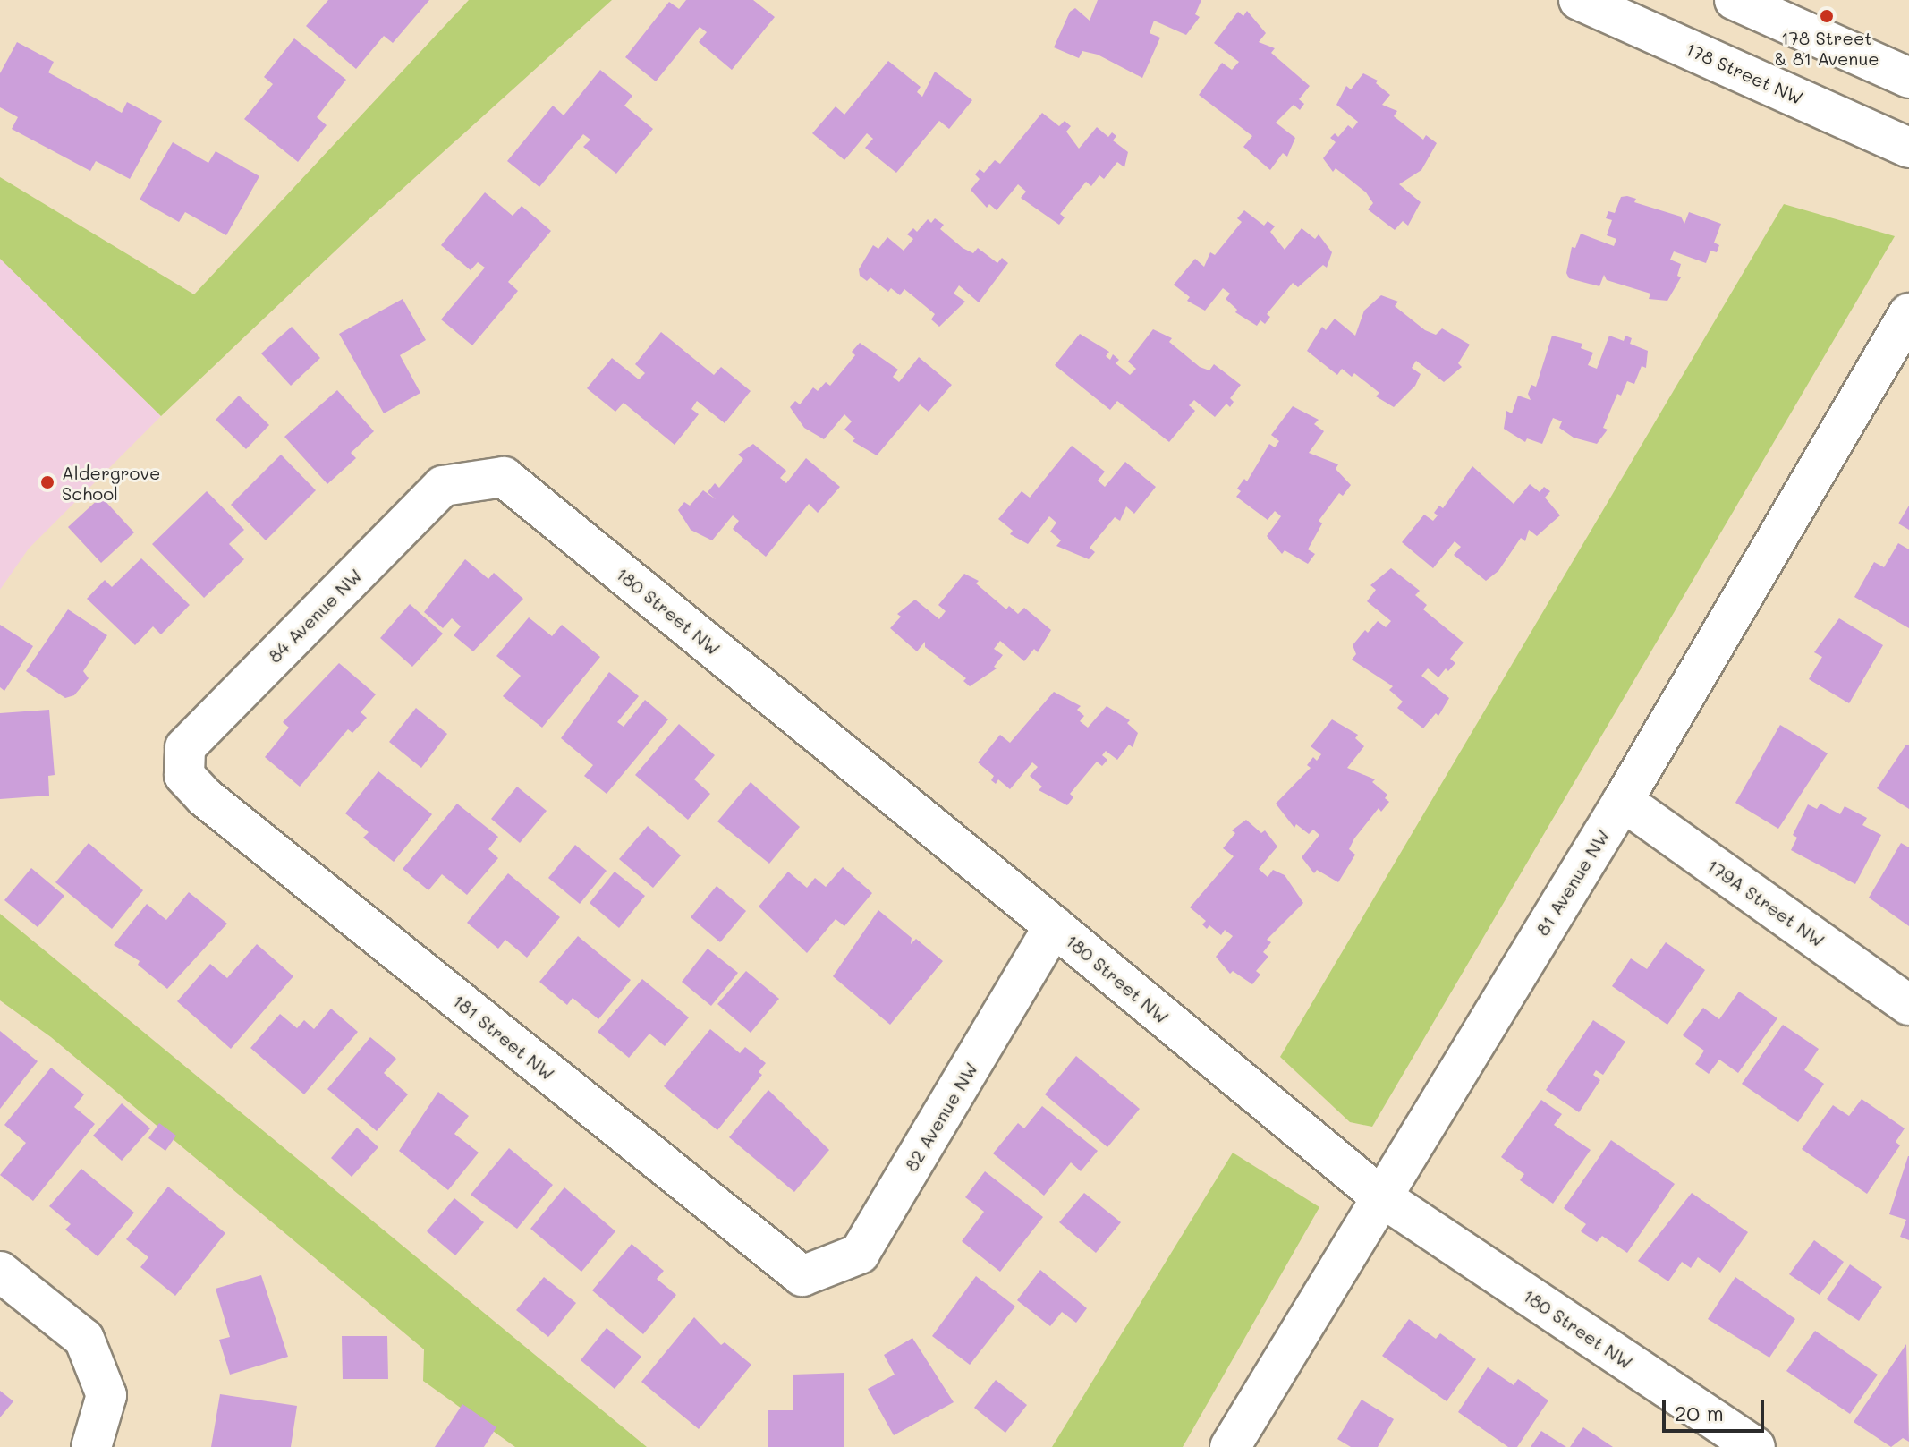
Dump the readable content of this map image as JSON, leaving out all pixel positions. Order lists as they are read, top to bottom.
{
  "streets": {
    "street": [
      "178 Street NW",
      "180 Street NW",
      "84 Avenue NW",
      "81 Avenue NW",
      "179A Street NW",
      "181 Street NW",
      "82 Avenue NW"
    ]
  },
  "crossings": [
    ["180 Street NW", "84 Avenue NW"],
    ["180 Street NW", "81 Avenue NW"],
    ["180 Street NW", "82 Avenue NW"],
    ["84 Avenue NW", "181 Street NW"],
    ["81 Avenue NW", "179A Street NW"],
    ["181 Street NW", "82 Avenue NW"]
  ],
  "places": ["178 Street & 81 Avenue", "Aldergrove School"],
  "scale_bar": "20 m"
}
